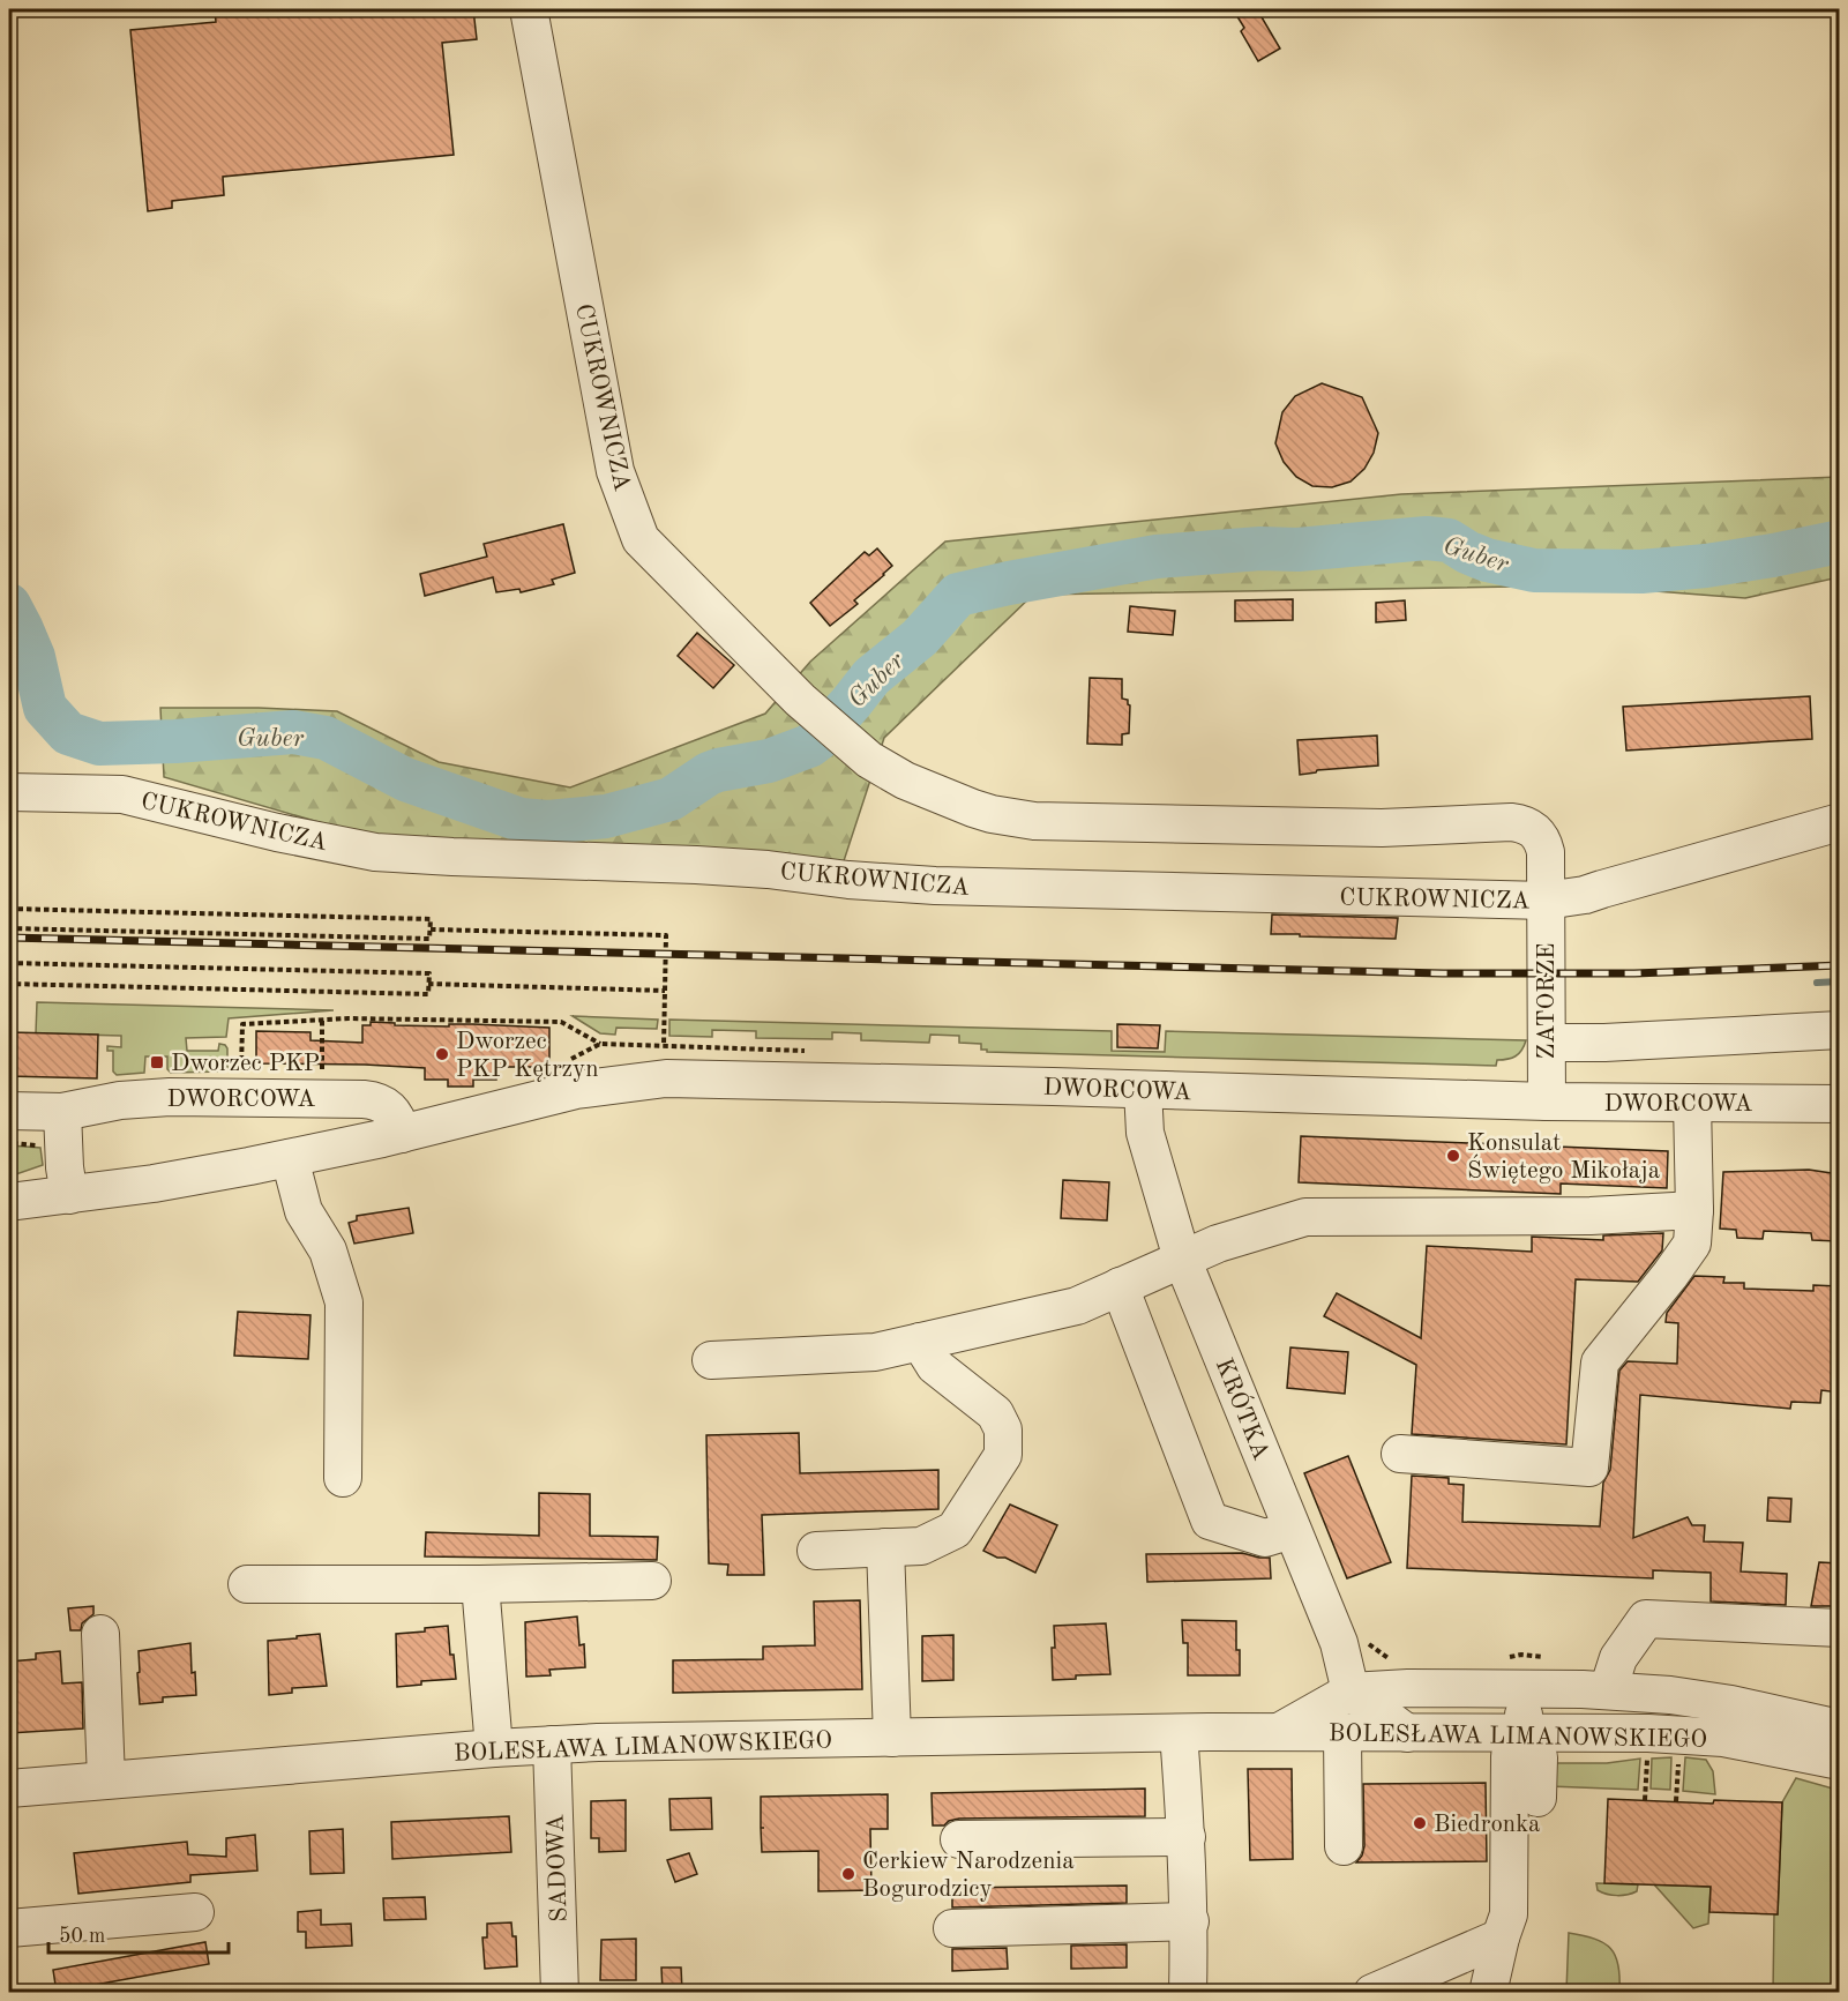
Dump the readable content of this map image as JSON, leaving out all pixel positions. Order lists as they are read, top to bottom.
{
  "streets": {
    "street": [
      "CUKROWNICZA",
      "ZATORZE",
      "DWORCOWA",
      "KRÓTKA",
      "BOLESŁAWA LIMANOWSKIEGO",
      "SADOWA"
    ]
  },
  "crossings": [
    ["CUKROWNICZA", "ZATORZE"],
    ["ZATORZE", "DWORCOWA"],
    ["DWORCOWA", "KRÓTKA"],
    ["KRÓTKA", "BOLESŁAWA LIMANOWSKIEGO"],
    ["BOLESŁAWA LIMANOWSKIEGO", "SADOWA"]
  ],
  "water": ["Guber"],
  "places": {
    "other": [
      "Dworzec PKP Kętrzyn",
      "Konsulat Świętego Mikołaja",
      "Biedronka",
      "Cerkiew Narodzenia Bogurodzicy"
    ],
    "transit": ["Dworzec PKP"]
  },
  "scale_bar": "50 m"
}
